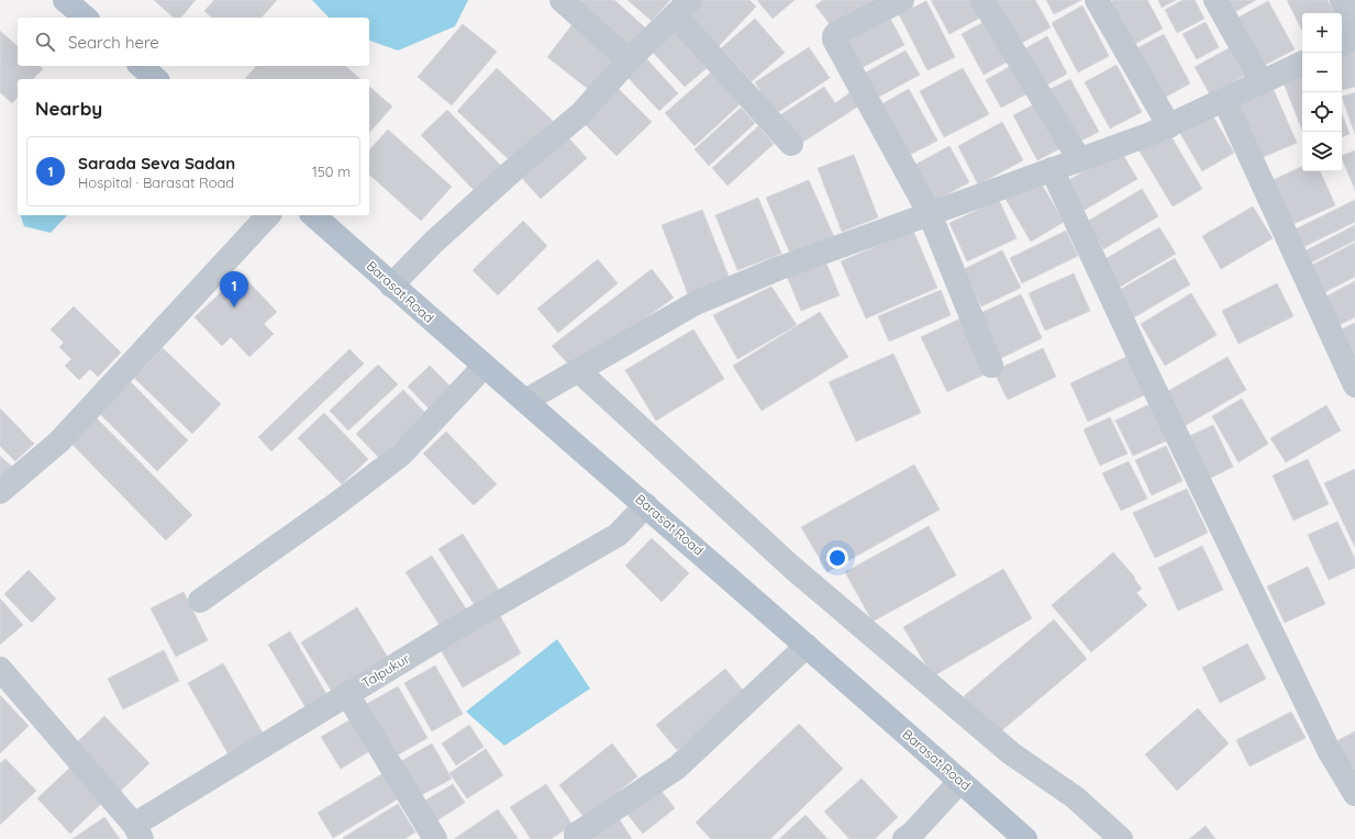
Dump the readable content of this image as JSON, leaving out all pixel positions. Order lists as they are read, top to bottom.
{
  "streets": {
    "main road": ["Barasat Road"],
    "street": ["Talpukur"]
  },
  "crossings": [
    ["Barasat Road", "Talpukur"]
  ],
  "page": {
    "map_buttons": ["+", "−"],
    "search": "Search here",
    "heading": "Nearby",
    "list": [
      {
        "mark": "1",
        "name": "Sarada Seva Sadan",
        "note": "Hospital · Barasat Road",
        "value": "150 m"
      }
    ],
    "pins": "1"
  }
}
